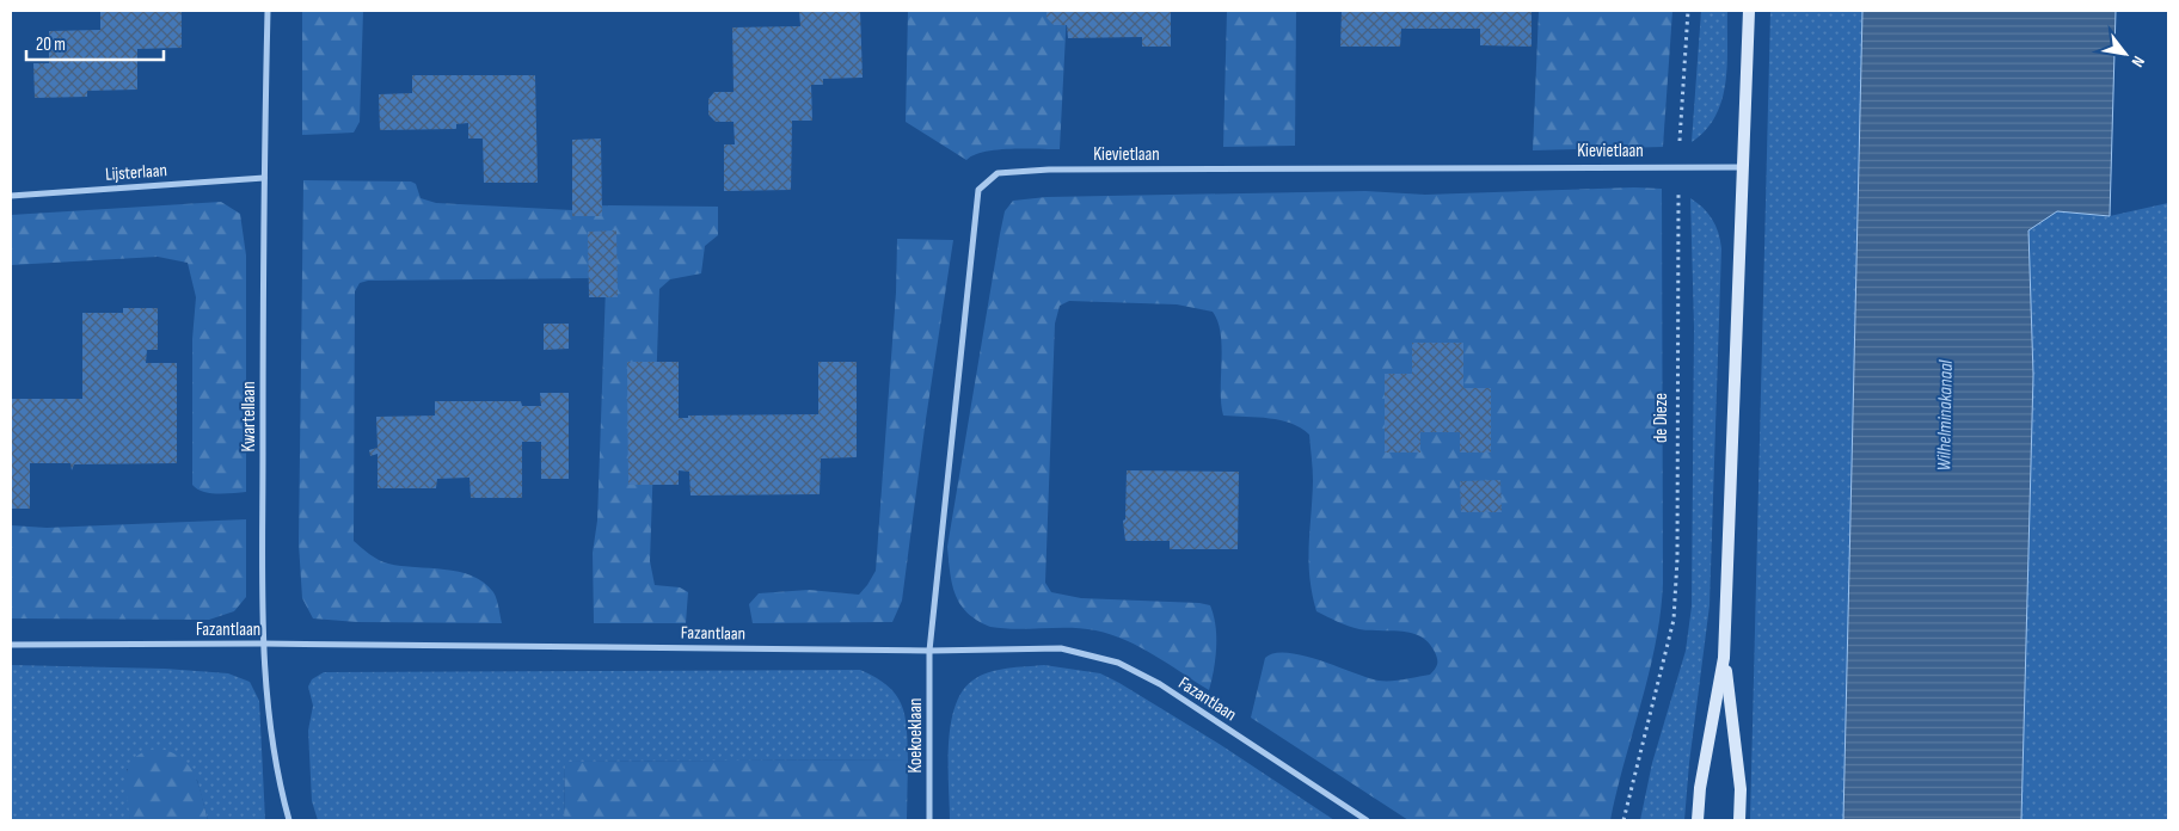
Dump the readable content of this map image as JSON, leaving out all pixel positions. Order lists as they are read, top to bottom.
{
  "streets": {
    "street": [
      "Kievietlaan",
      "Lijsterlaan",
      "Kwartellaan",
      "Fazantlaan",
      "Koekoeklaan"
    ],
    "path": ["de Dieze"]
  },
  "crossings": [
    ["Kievietlaan", "de Dieze"],
    ["Kievietlaan", "Fazantlaan"],
    ["Kievietlaan", "Koekoeklaan"],
    ["Lijsterlaan", "Kwartellaan"],
    ["Kwartellaan", "Fazantlaan"],
    ["Fazantlaan", "Koekoeklaan"]
  ],
  "water": ["Wilhelminakanaal"],
  "scale_bar": "20 m",
  "north": "bottom right"
}
